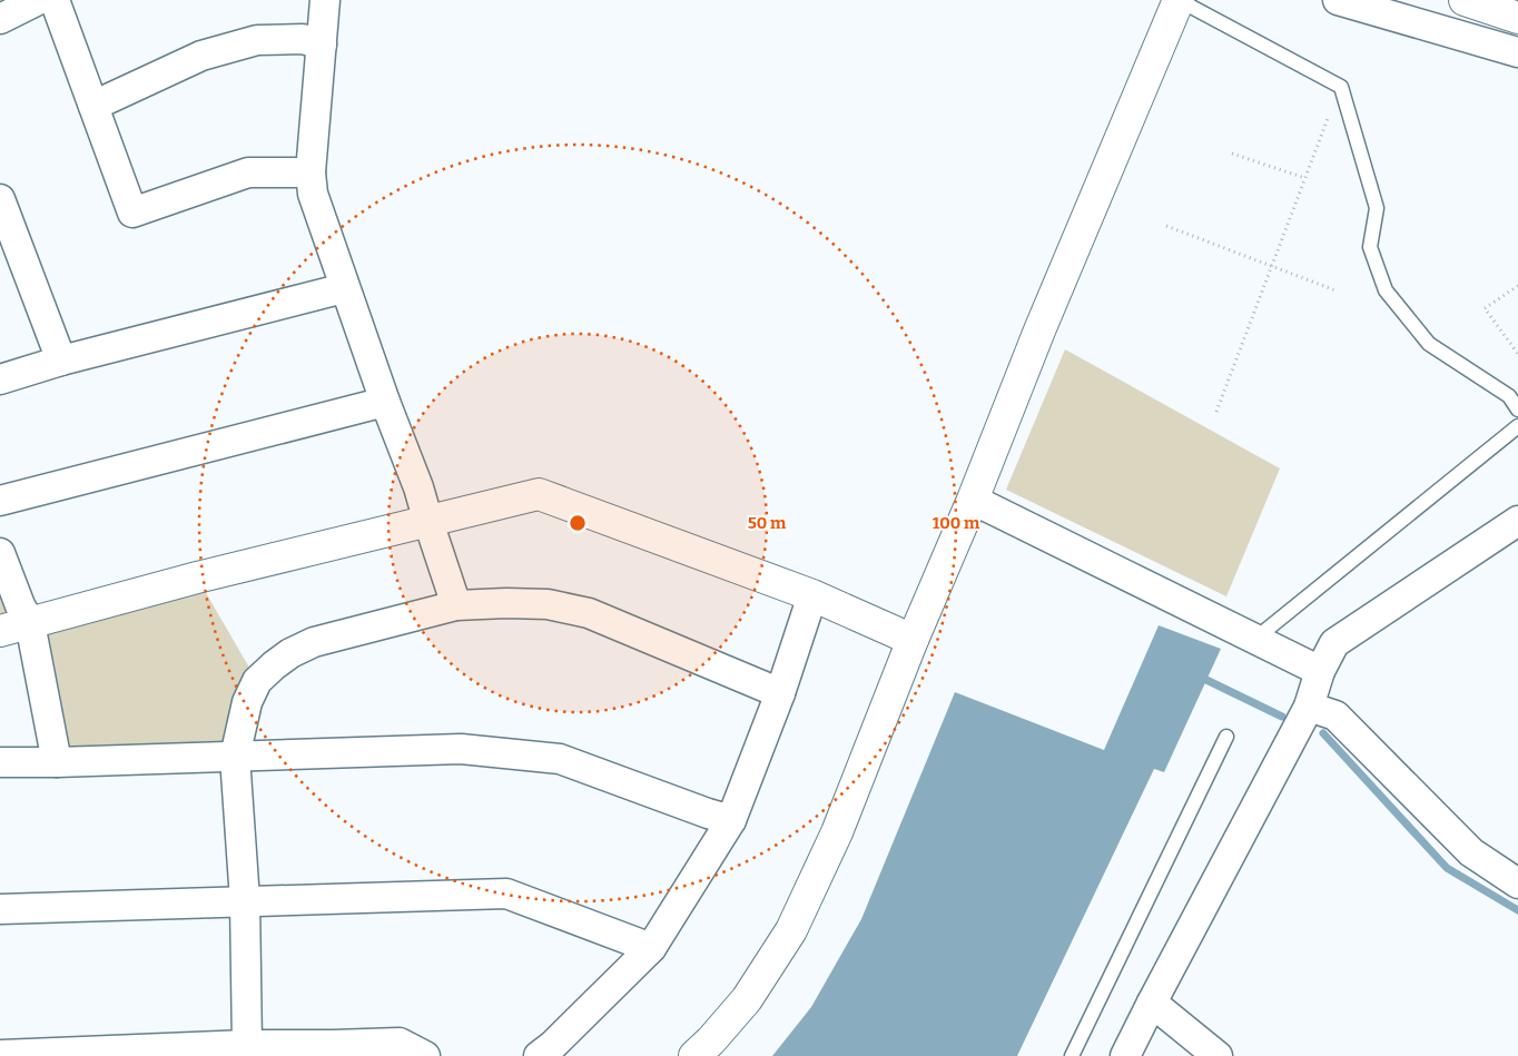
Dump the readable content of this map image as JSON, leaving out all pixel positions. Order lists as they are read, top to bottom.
{
  "rings": ["50 m", "100 m"]
}
